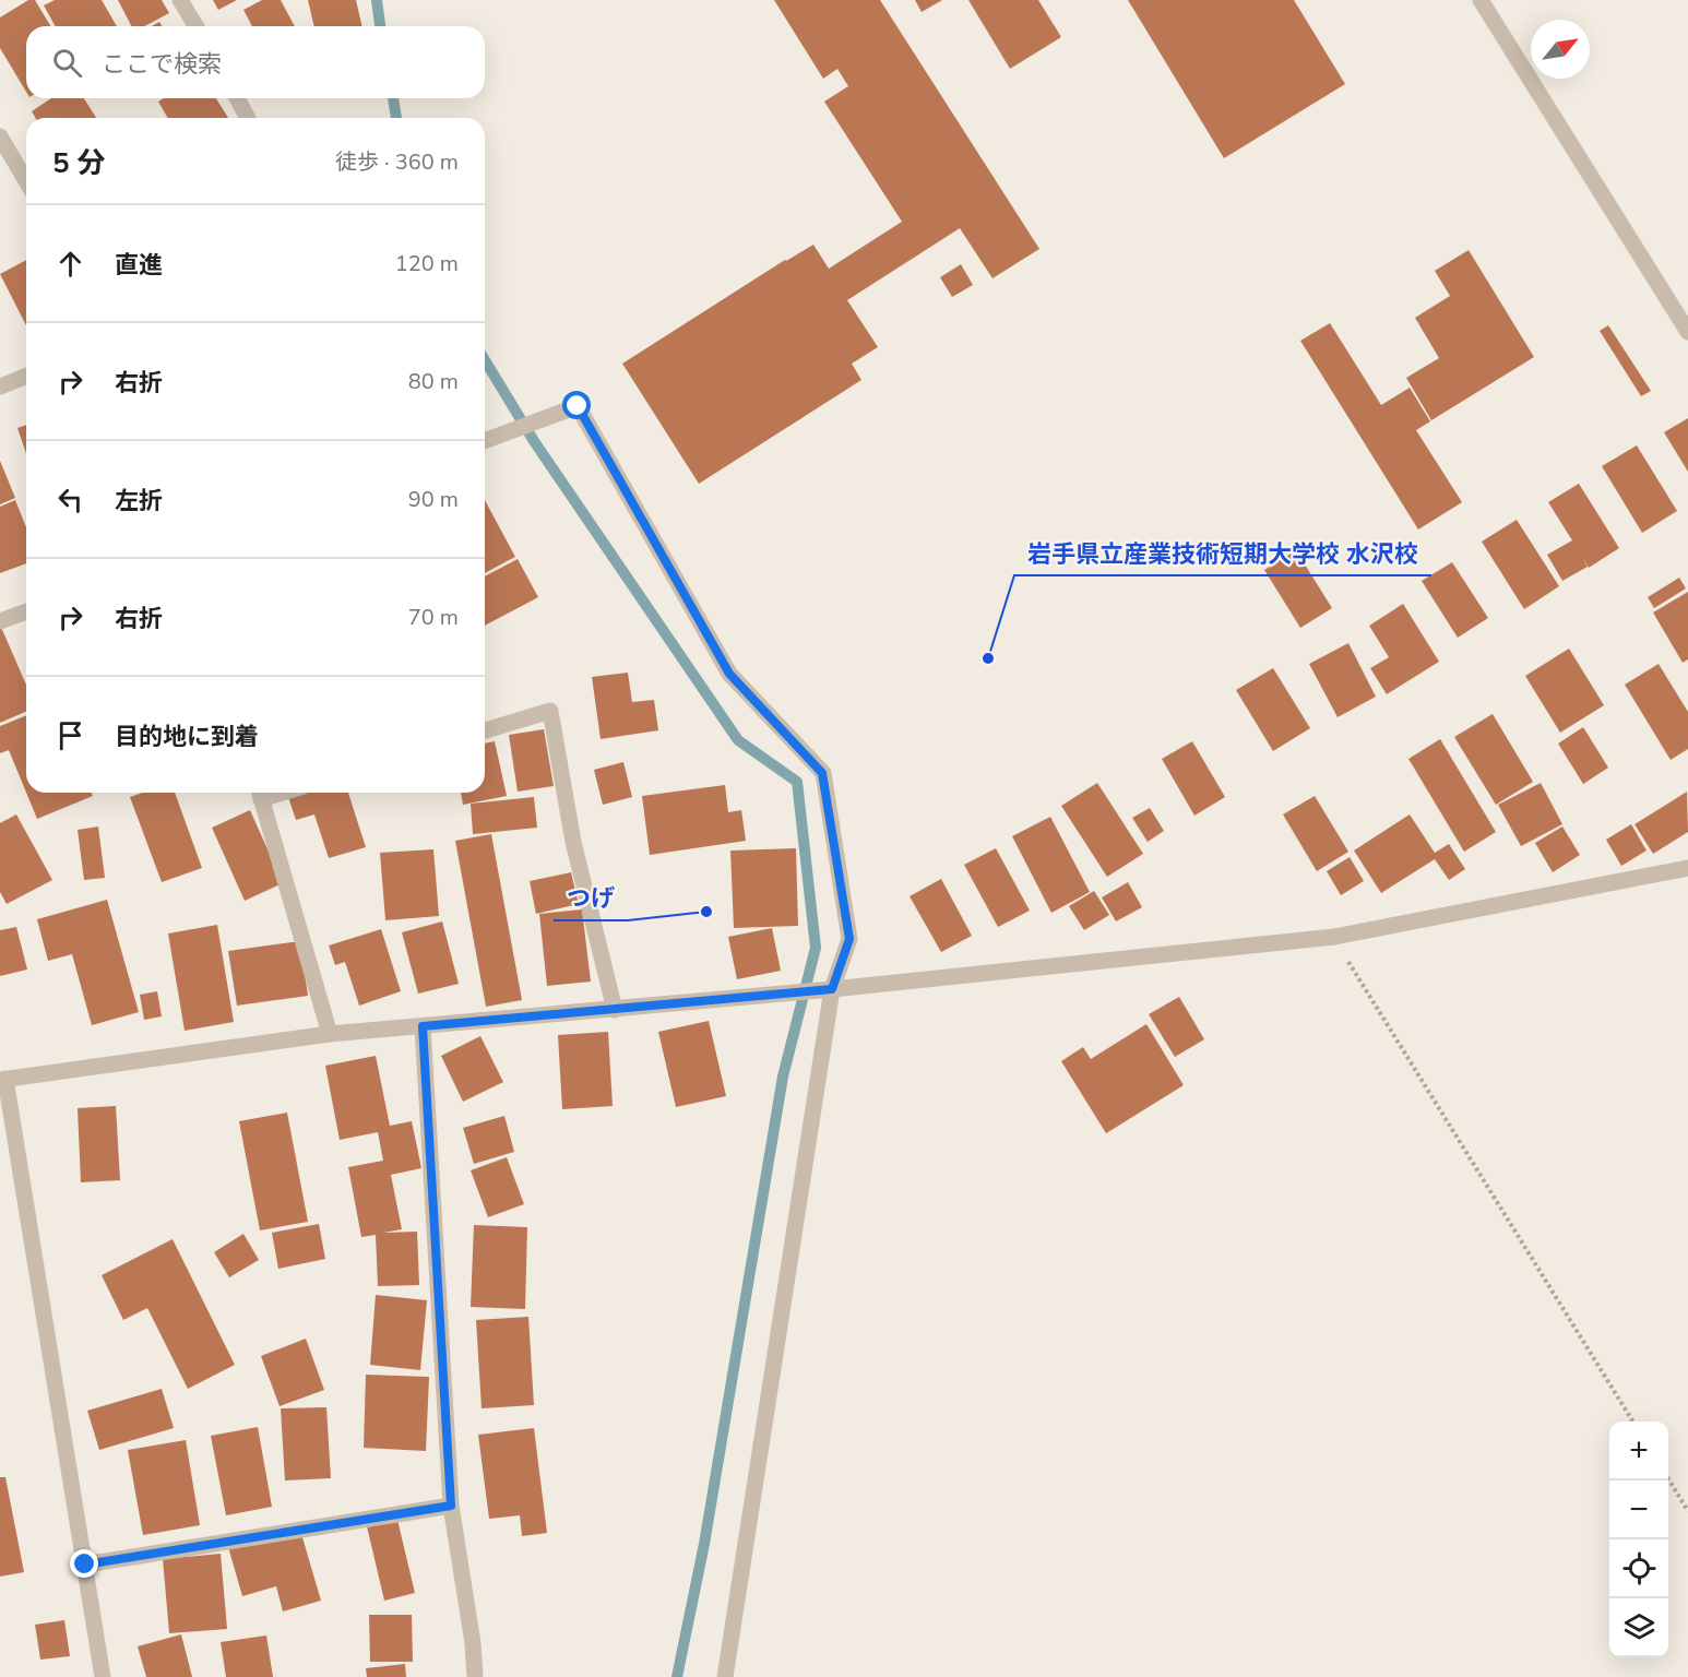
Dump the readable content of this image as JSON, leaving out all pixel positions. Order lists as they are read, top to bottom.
{
  "places": ["岩手県立産業技術短期大学校 水沢校", "つげ"],
  "north": "top right",
  "page": {
    "search": "ここで検索",
    "heading": ["5 分", "徒歩 · 360 m"],
    "list": [
      ["直進", "120 m"],
      ["右折", "80 m"],
      ["左折", "90 m"],
      ["右折", "70 m"],
      "目的地に到着"
    ],
    "map_buttons": ["+", "−"]
  }
}
